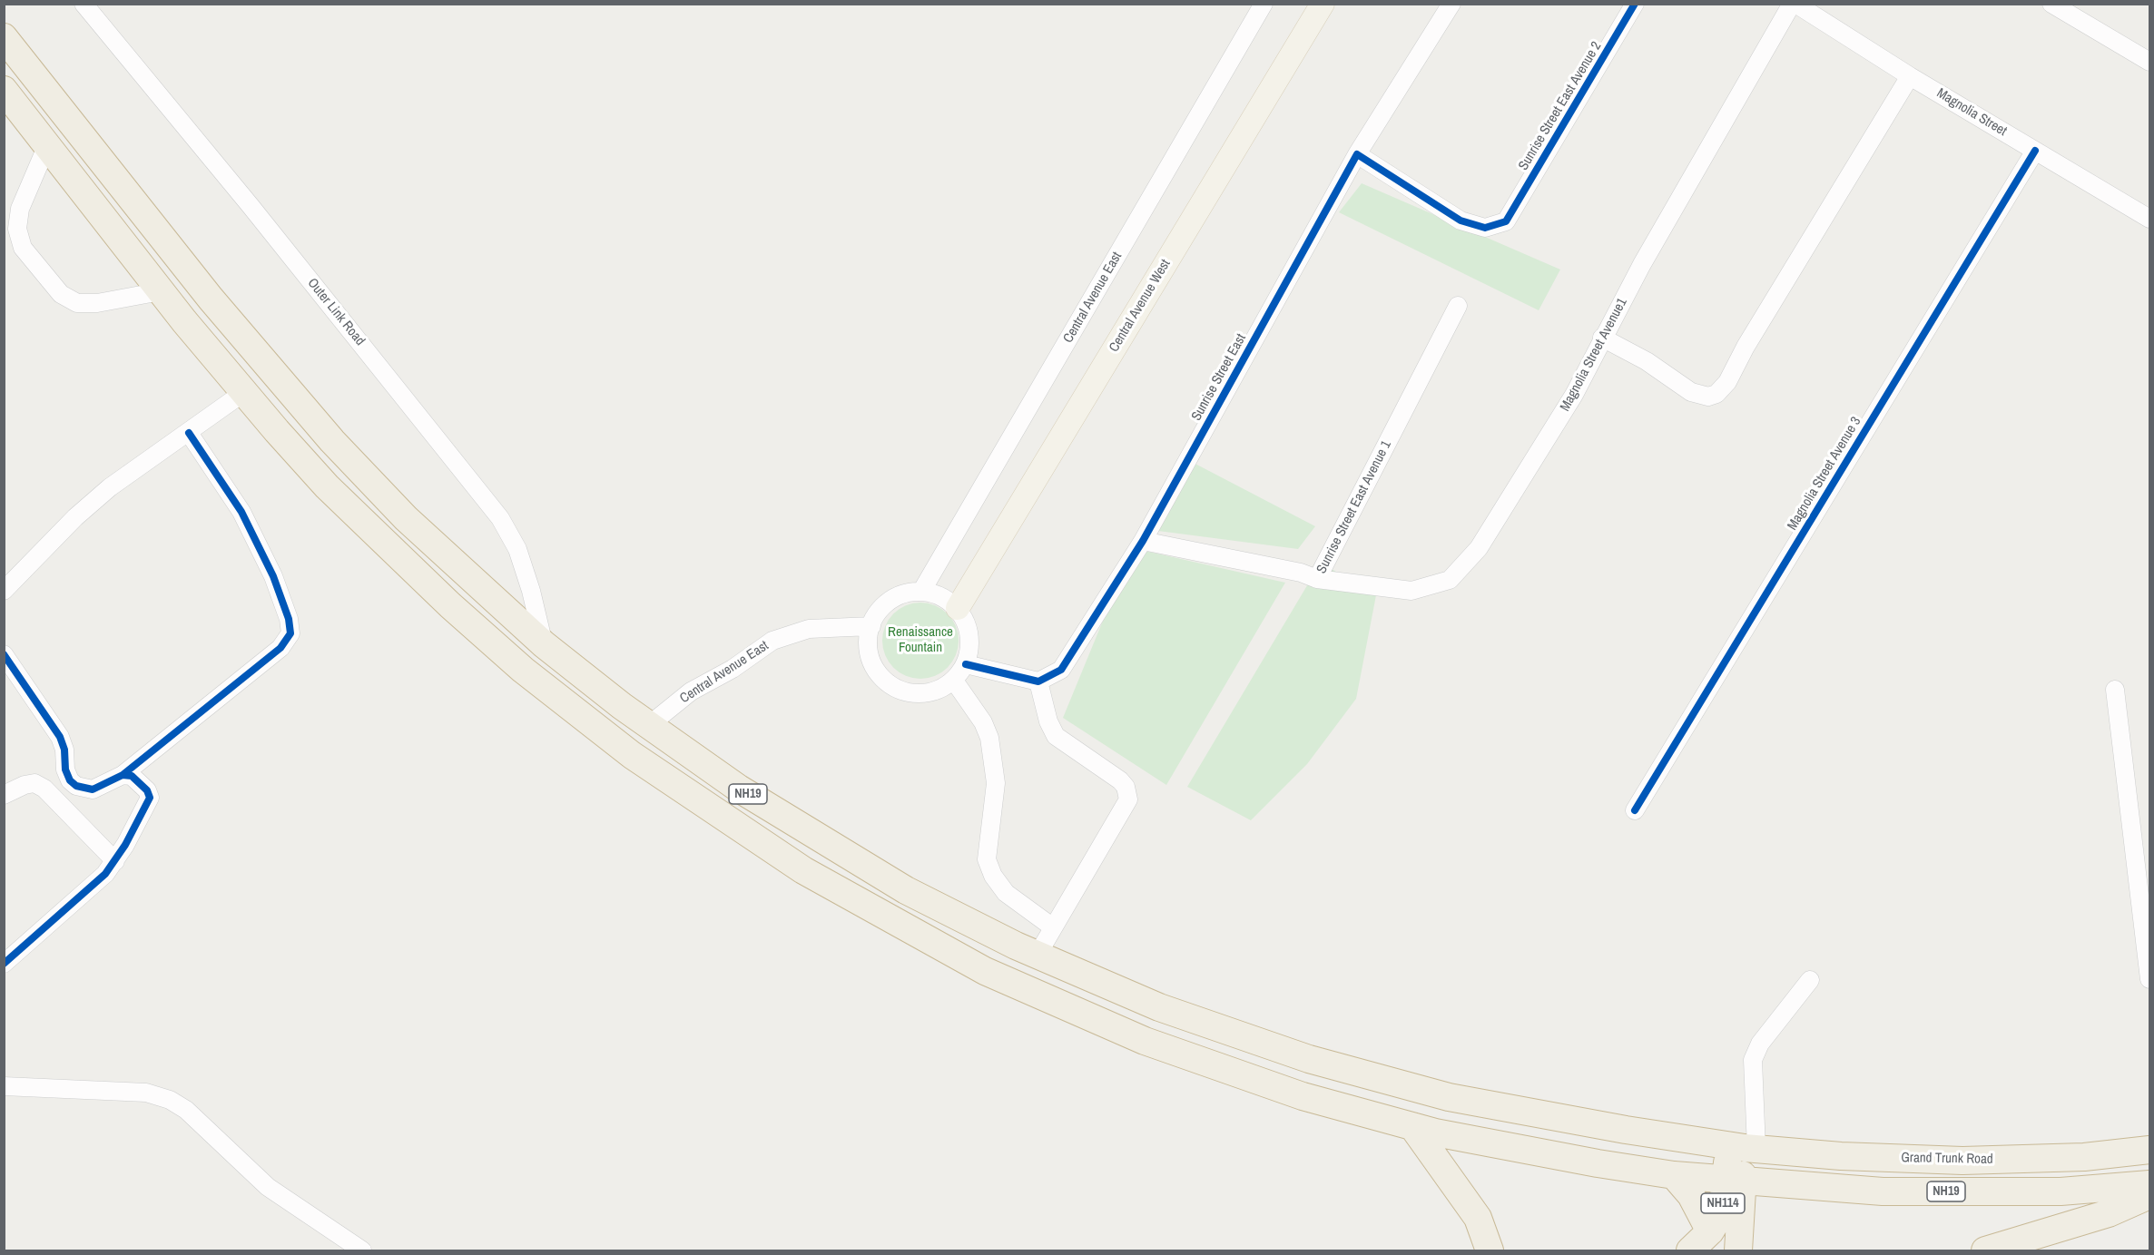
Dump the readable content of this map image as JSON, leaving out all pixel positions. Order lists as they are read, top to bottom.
{
  "streets": {
    "highway": ["NH19", "Grand Trunk Road", "NH114"],
    "main road": ["Central Avenue West"],
    "street": [
      "Sunrise Street East Avenue 2",
      "Magnolia Street",
      "Central Avenue East",
      "Outer Link Road",
      "Magnolia Street Avenue1",
      "Sunrise Street East",
      "Magnolia Street Avenue 3",
      "Sunrise Street East Avenue 1"
    ]
  },
  "crossings": [
    ["Sunrise Street East Avenue 2", "Sunrise Street East"],
    ["Magnolia Street", "Magnolia Street Avenue1"],
    ["Magnolia Street", "Magnolia Street Avenue 3"],
    ["Central Avenue East", "Central Avenue West"],
    ["Central Avenue East", "NH19"],
    ["Outer Link Road", "NH19"],
    ["Magnolia Street Avenue1", "Sunrise Street East Avenue 1"],
    ["Sunrise Street East", "Sunrise Street East Avenue 1"],
    ["NH19", "Grand Trunk Road"],
    ["NH19", "NH114"],
    ["Grand Trunk Road", "NH114"]
  ],
  "parks": ["Renaissance Fountain"]
}
